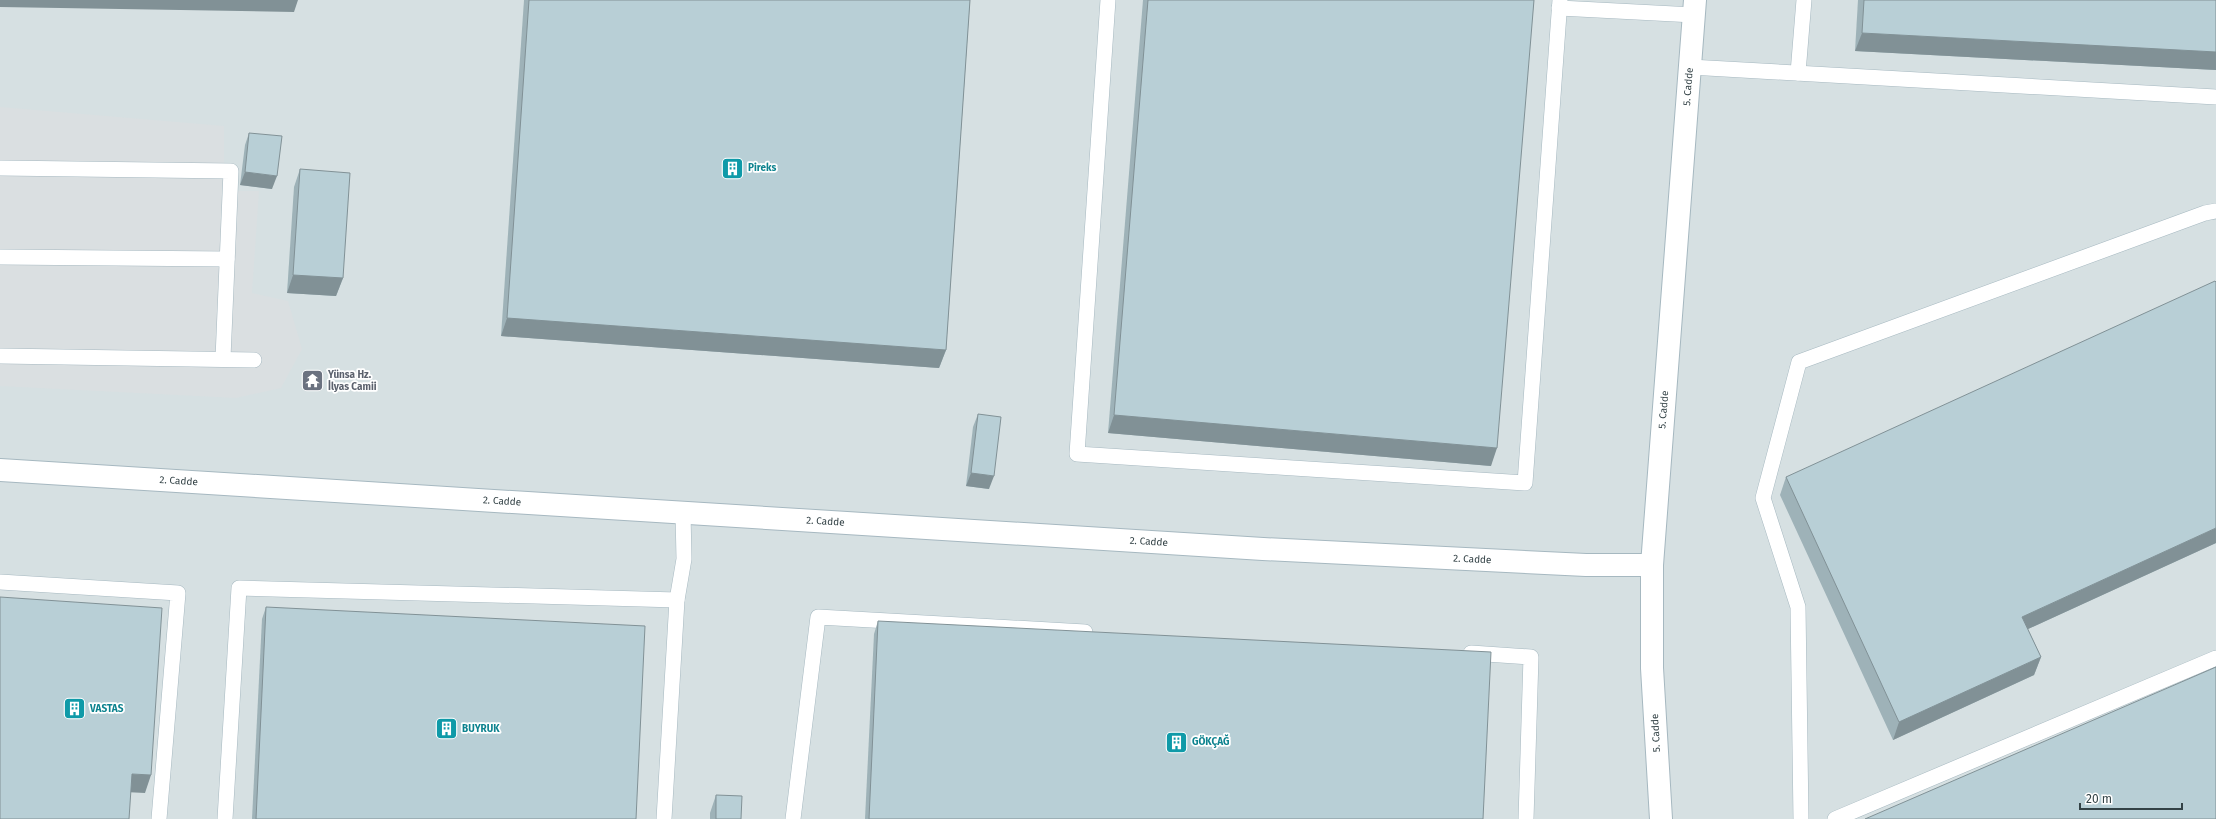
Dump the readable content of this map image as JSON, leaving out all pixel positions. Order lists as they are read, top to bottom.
{
  "streets": {
    "street": ["5. Cadde", "2. Cadde"]
  },
  "crossings": [
    ["5. Cadde", "2. Cadde"]
  ],
  "places": {
    "building": [
      "Pireks",
      "VASTAS",
      "BUYRUK",
      "GÖKÇAĞ"
    ],
    "temple": ["Yünsa Hz. İlyas Camii"]
  },
  "scale_bar": "20 m"
}
